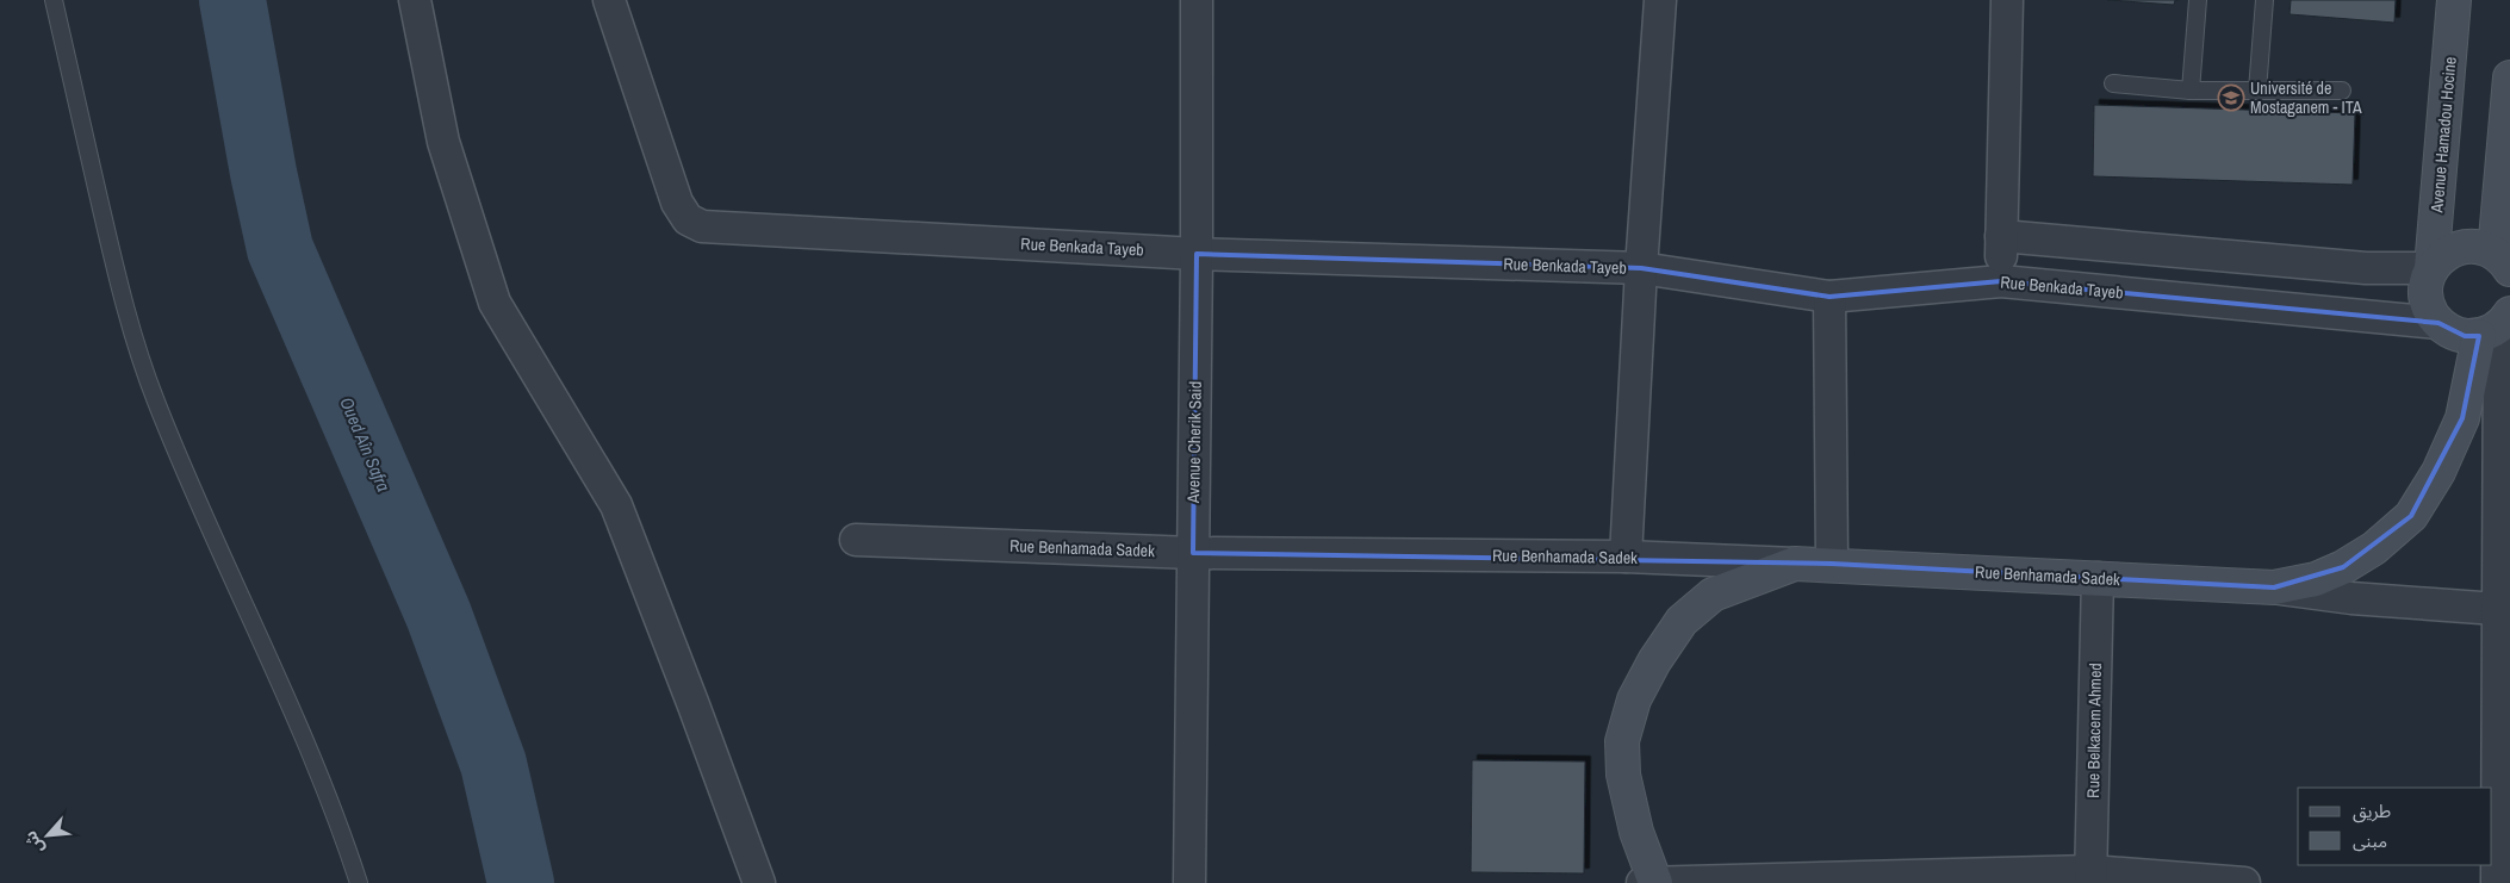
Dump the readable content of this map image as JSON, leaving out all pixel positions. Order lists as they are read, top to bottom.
{
  "streets": {
    "main road": ["Avenue Hamadou Hocine", "Rue Benhamada Sadek"],
    "street": ["Rue Benkada Tayeb", "Avenue Cherik Said", "Rue Belkacem Ahmed"]
  },
  "crossings": [
    ["Avenue Hamadou Hocine", "Rue Benkada Tayeb"],
    ["Rue Benkada Tayeb", "Avenue Cherik Said"],
    ["Avenue Cherik Said", "Rue Benhamada Sadek"],
    ["Rue Benhamada Sadek", "Rue Belkacem Ahmed"]
  ],
  "water": ["Oued Aîn Safra"],
  "places": {
    "school or university": ["Université de Mostaganem - ITA"]
  },
  "legend": ["طريق", "مبنى"],
  "north": "bottom left"
}
